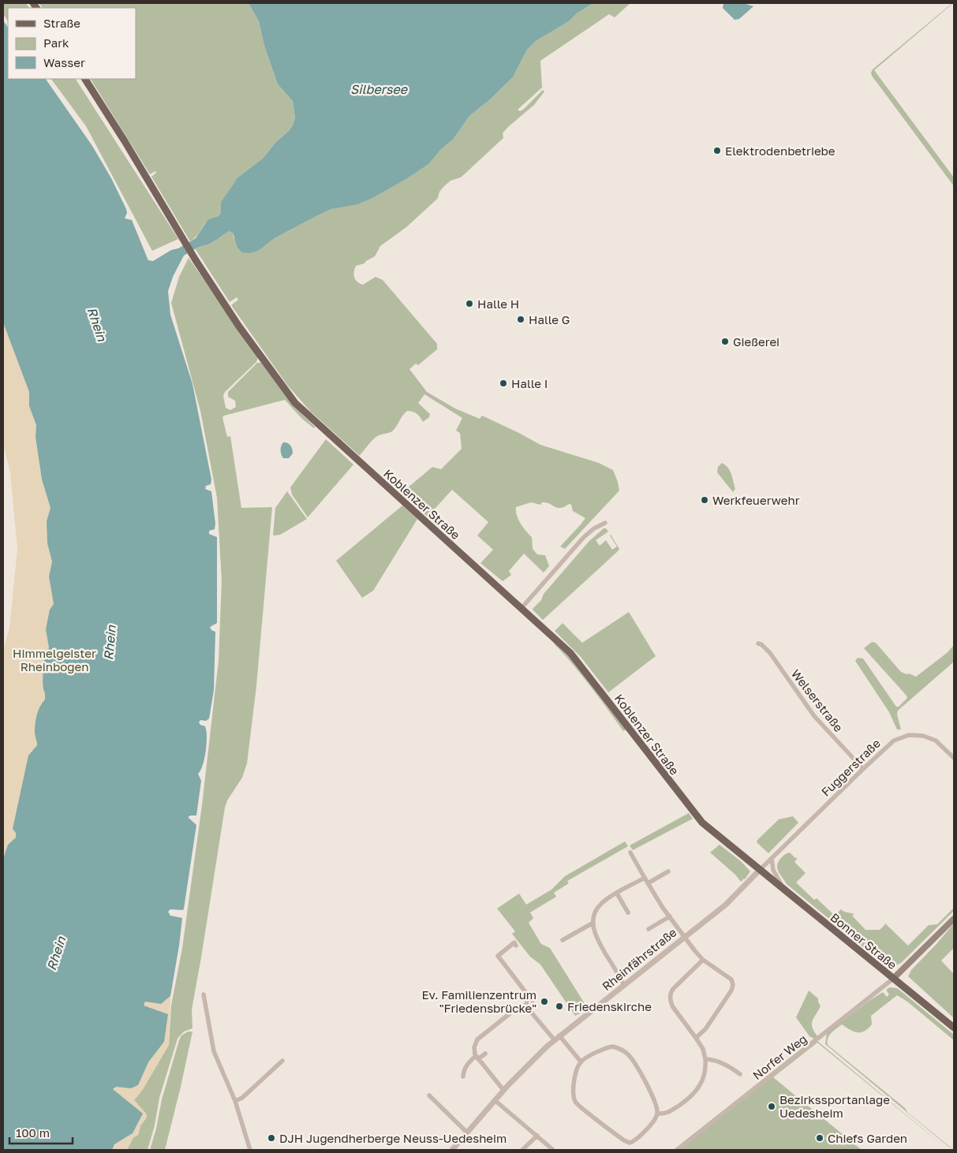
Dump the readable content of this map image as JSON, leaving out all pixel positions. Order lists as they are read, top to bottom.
{
  "streets": {
    "main road": ["Koblenzer Straße", "Bonner Straße"],
    "street": [
      "Welserstraße",
      "Fuggerstraße",
      "Rheinfährstraße",
      "Norfer Weg"
    ]
  },
  "crossings": [
    ["Koblenzer Straße", "Fuggerstraße"],
    ["Koblenzer Straße", "Bonner Straße"],
    ["Koblenzer Straße", "Rheinfährstraße"],
    ["Welserstraße", "Fuggerstraße"],
    ["Fuggerstraße", "Bonner Straße"],
    ["Fuggerstraße", "Rheinfährstraße"],
    ["Bonner Straße", "Rheinfährstraße"],
    ["Bonner Straße", "Norfer Weg"]
  ],
  "water": ["Silbersee", "Rhein"],
  "parks": ["Himmelgeister Rheinbogen"],
  "places": [
    "Elektrodenbetriebe",
    "Halle H",
    "Halle G",
    "Gießerei",
    "Halle I",
    "Werkfeuerwehr",
    "Ev. Familienzentrum \"Friedensbrücke\"",
    "Friedenskirche",
    "Bezirkssportanlage Uedesheim",
    "DJH Jugendherberge Neuss-Uedesheim",
    "Chiefs Garden"
  ],
  "legend": ["Straße", "Park", "Wasser"],
  "scale_bar": "100 m"
}
